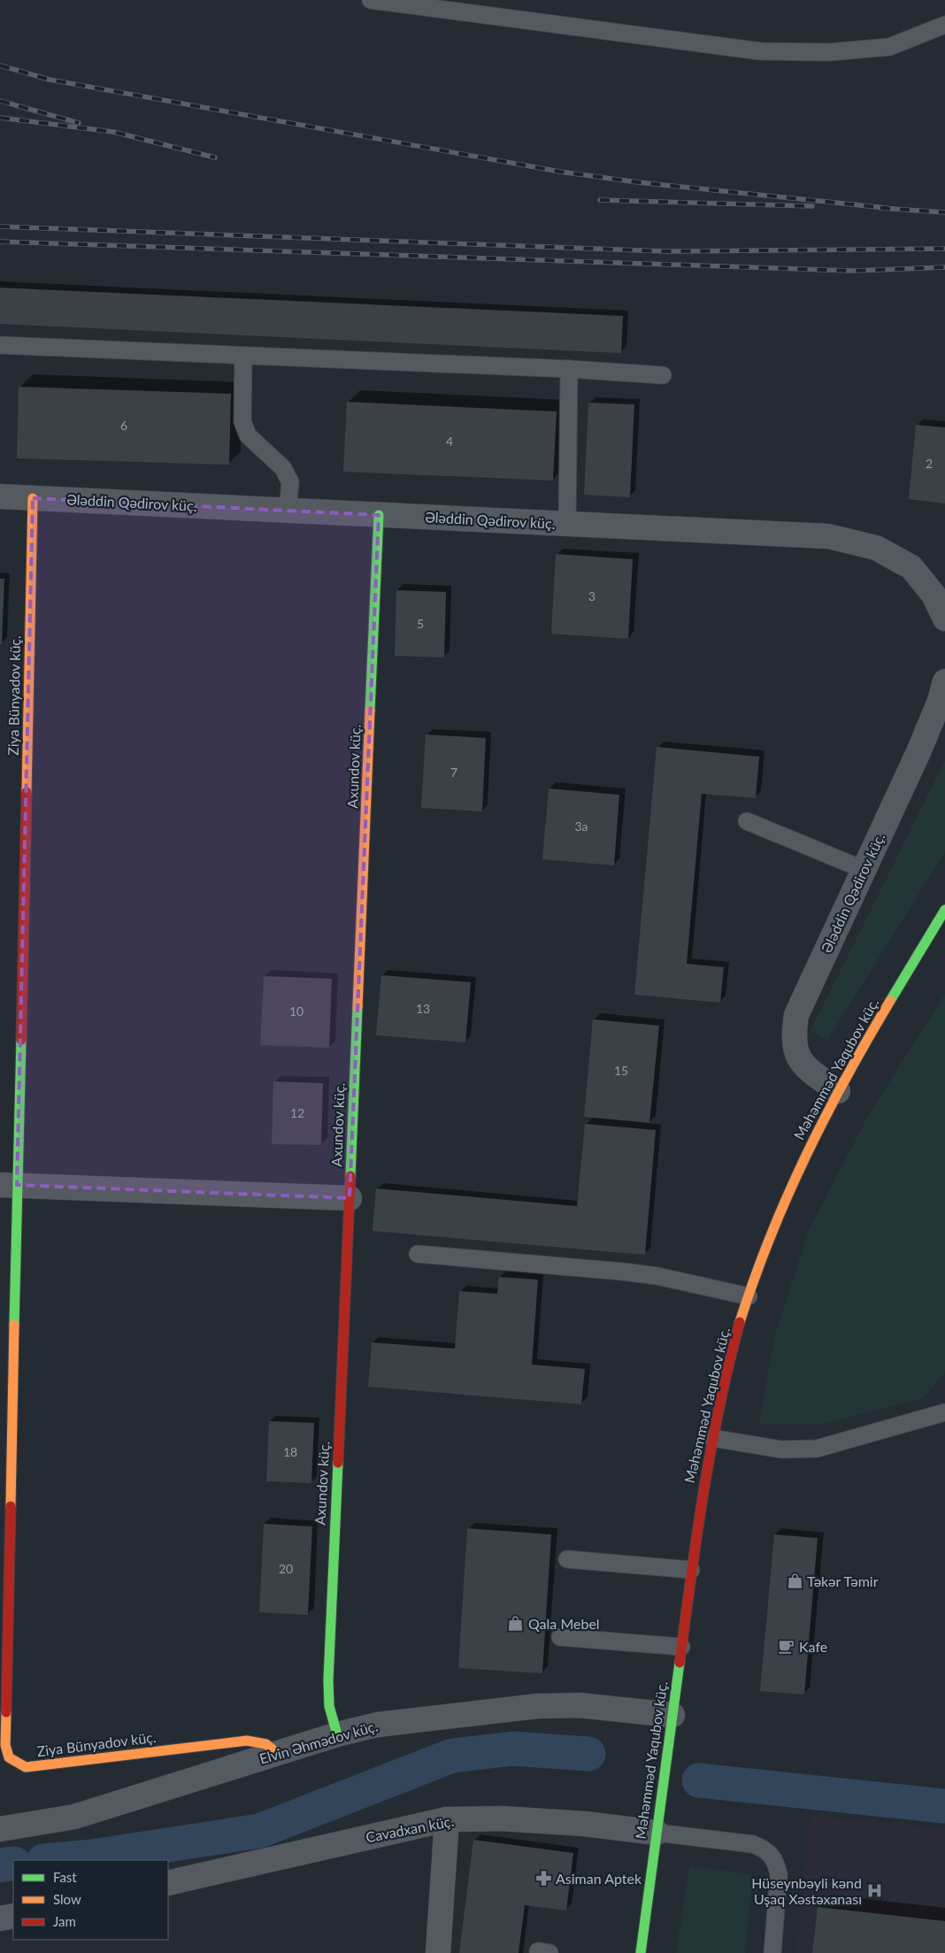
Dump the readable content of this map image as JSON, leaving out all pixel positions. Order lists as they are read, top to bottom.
{
  "streets": {
    "street": [
      "Ələddin Qədirov küç.",
      "Ziya Bünyadov küç.",
      "Axundov küç.",
      "Məhəmməd Yaqubov küç.",
      "Elvin Əhmədov küç.",
      "Cavadxan küç."
    ]
  },
  "crossings": [
    ["Ələddin Qədirov küç.", "Ziya Bünyadov küç."],
    ["Ələddin Qədirov küç.", "Axundov küç."],
    ["Ələddin Qədirov küç.", "Məhəmməd Yaqubov küç."],
    ["Ziya Bünyadov küç.", "Elvin Əhmədov küç."],
    ["Axundov küç.", "Elvin Əhmədov küç."],
    ["Məhəmməd Yaqubov küç.", "Elvin Əhmədov küç."],
    ["Məhəmməd Yaqubov küç.", "Cavadxan küç."]
  ],
  "places": {
    "shop": ["Təkər Təmir", "Qala Mebel"],
    "cafe": ["Kafe"],
    "pharmacy": ["Asiman Aptek"],
    "hospital": ["Hüseynbəyli kənd Uşaq Xəstəxanası"]
  },
  "house_numbers": [
    "6",
    "4",
    "2",
    "3",
    "5",
    "7",
    "3a",
    "13",
    "10",
    "15",
    "12",
    "18",
    "20"
  ],
  "legend": ["Fast", "Slow", "Jam"]
}
